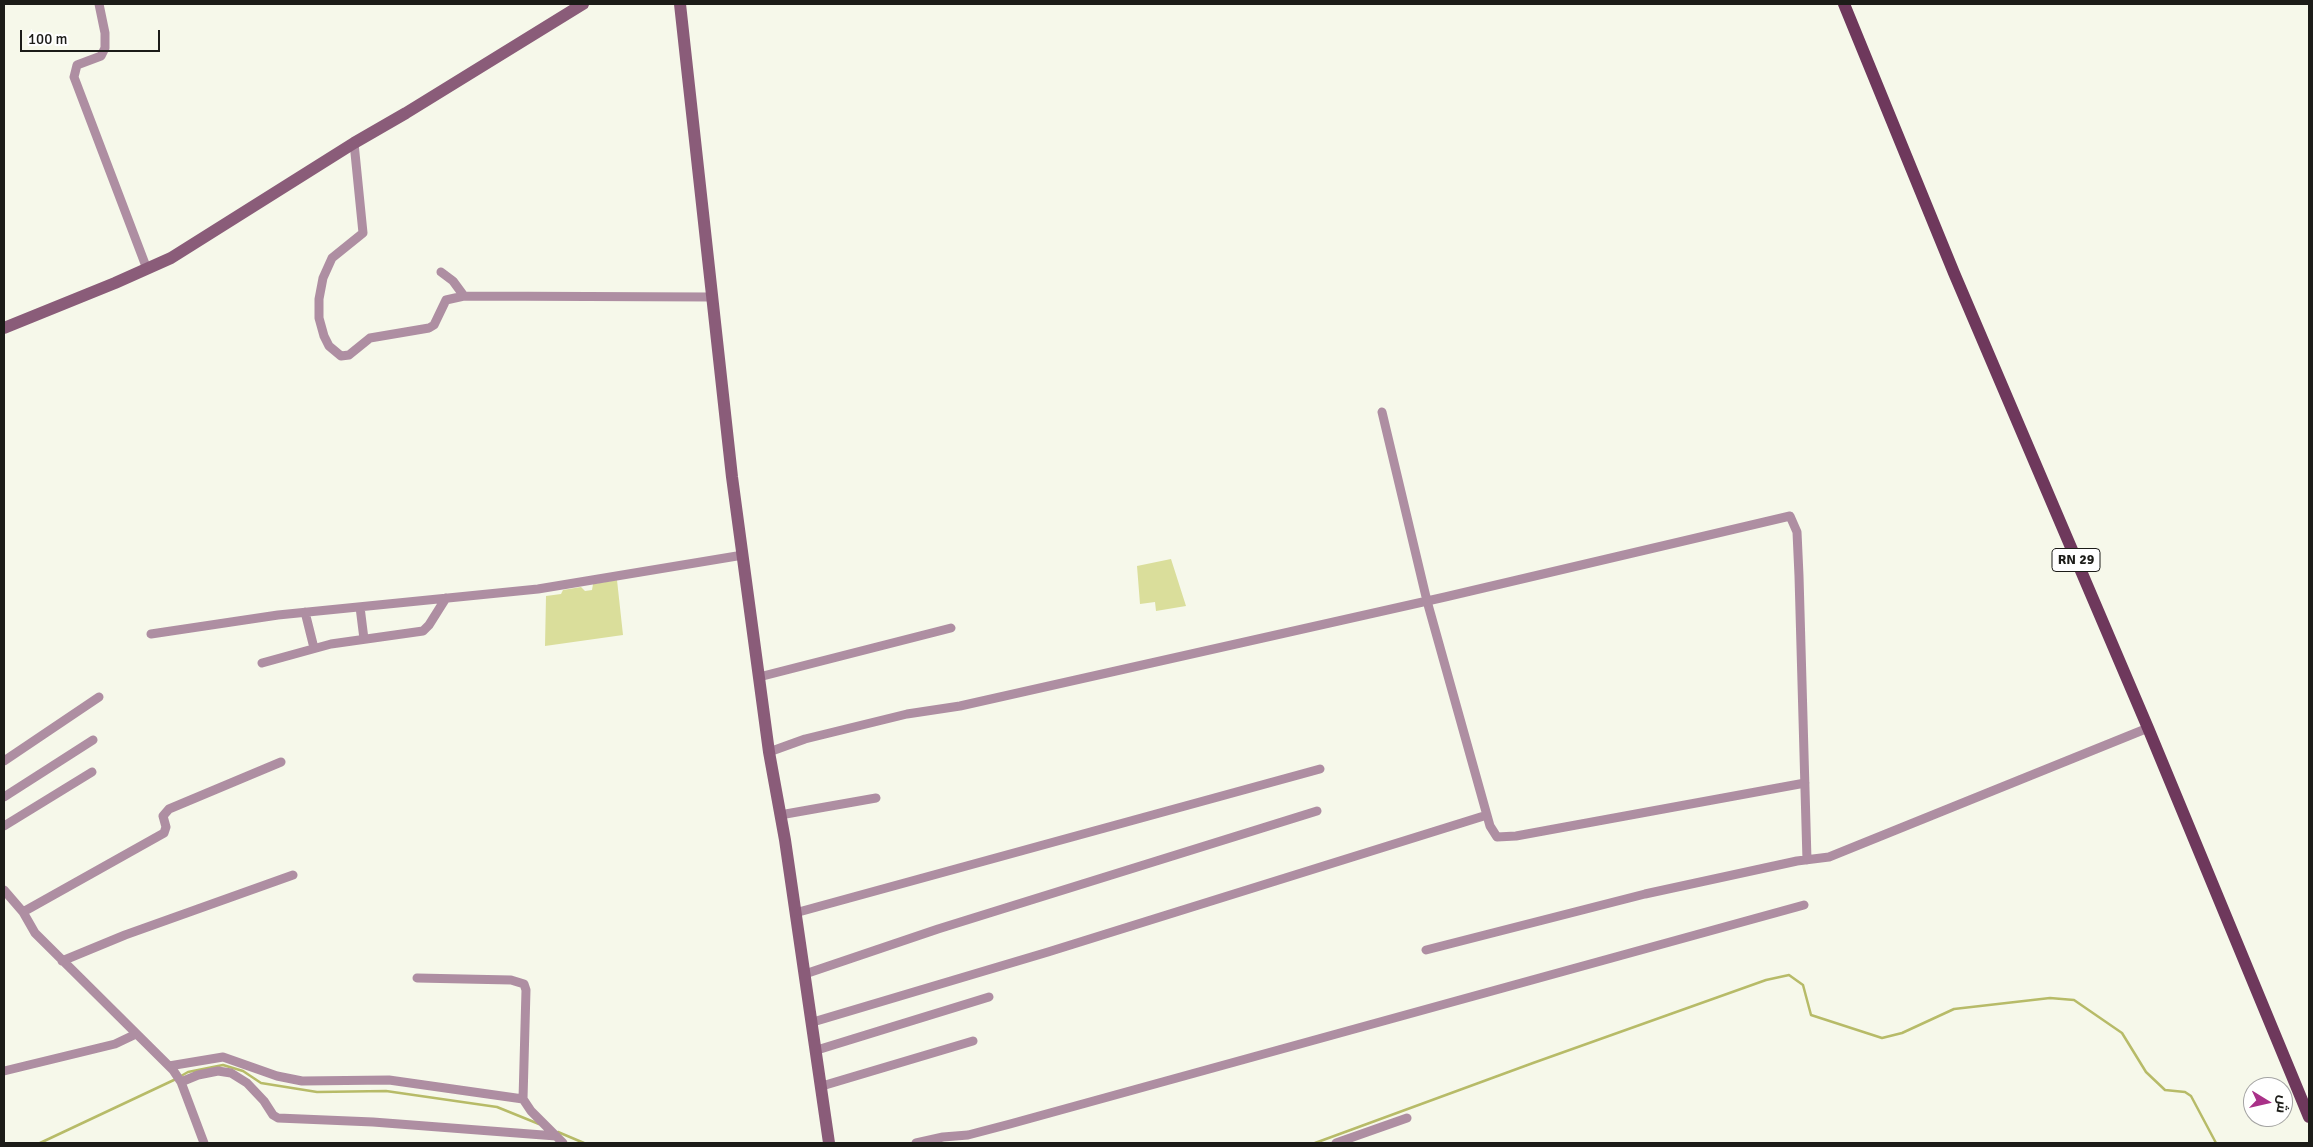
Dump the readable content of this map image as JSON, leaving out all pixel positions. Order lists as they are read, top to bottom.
{
  "streets": {
    "main road": ["RN 29"]
  },
  "scale_bar": "100 m",
  "north": "right"
}
